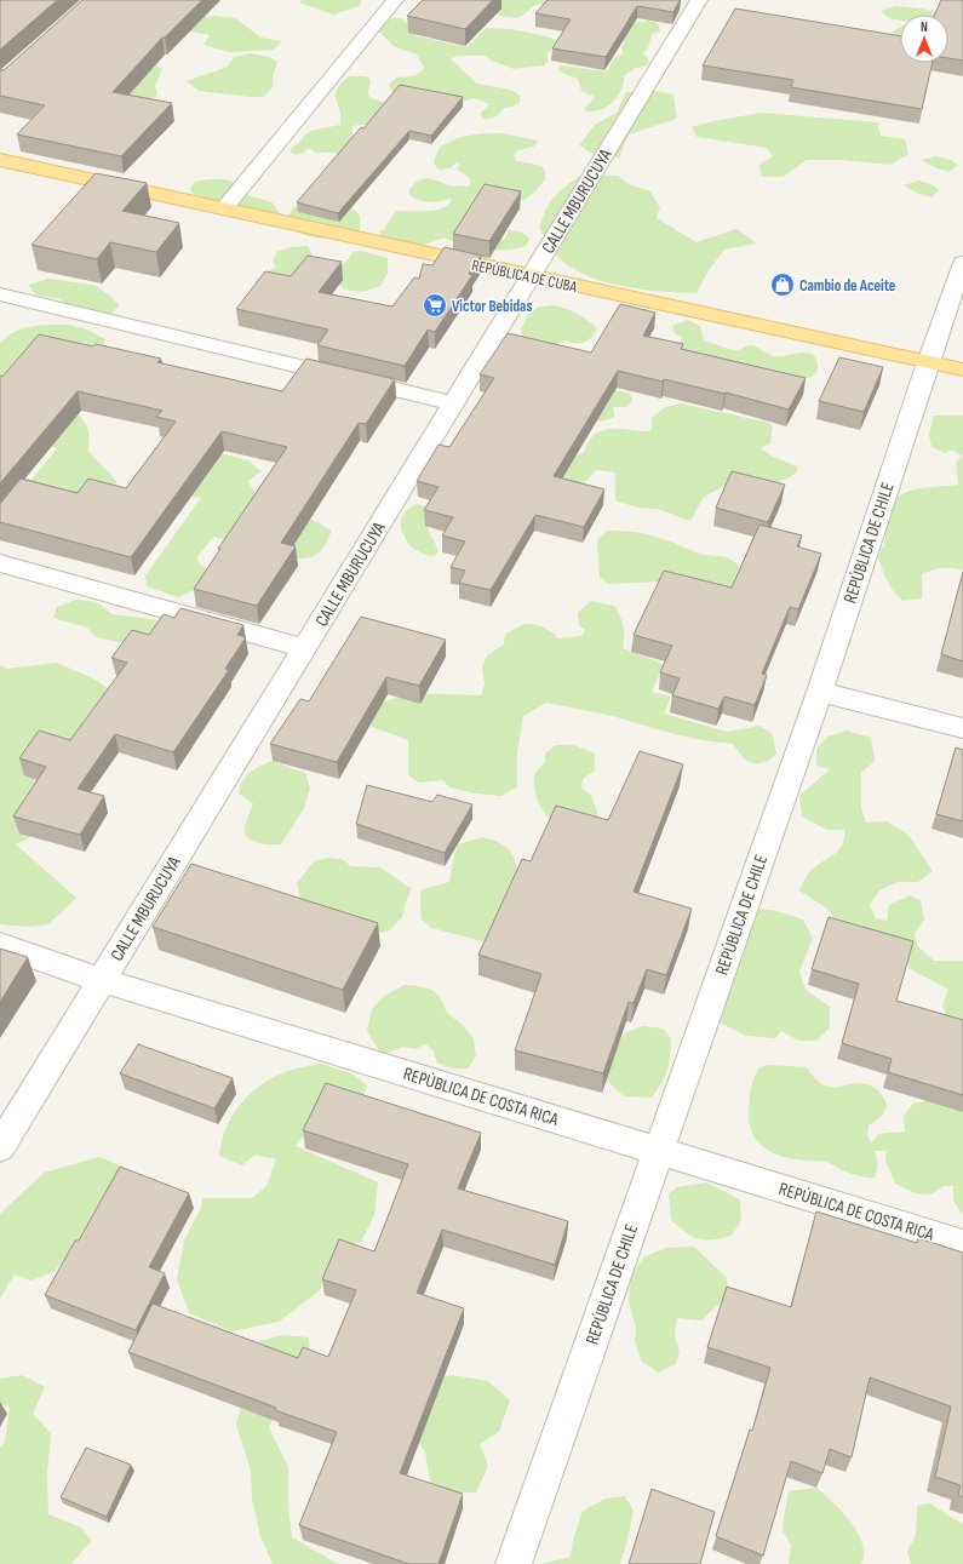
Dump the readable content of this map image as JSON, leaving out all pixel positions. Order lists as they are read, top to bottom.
{
  "streets": {
    "main road": ["REPÚBLICA DE CUBA"],
    "street": ["CALLE MBURUCUYA", "REPÚBLICA DE CHILE", "REPÚBLICA DE COSTA RICA"]
  },
  "crossings": [
    ["CALLE MBURUCUYA", "REPÚBLICA DE CUBA"],
    ["CALLE MBURUCUYA", "REPÚBLICA DE COSTA RICA"],
    ["REPÚBLICA DE CUBA", "REPÚBLICA DE CHILE"],
    ["REPÚBLICA DE CHILE", "REPÚBLICA DE COSTA RICA"]
  ],
  "places": {
    "shop": ["Cambio de Aceite"],
    "supermarket": ["Victor Bebidas"]
  },
  "north": "top"
}
